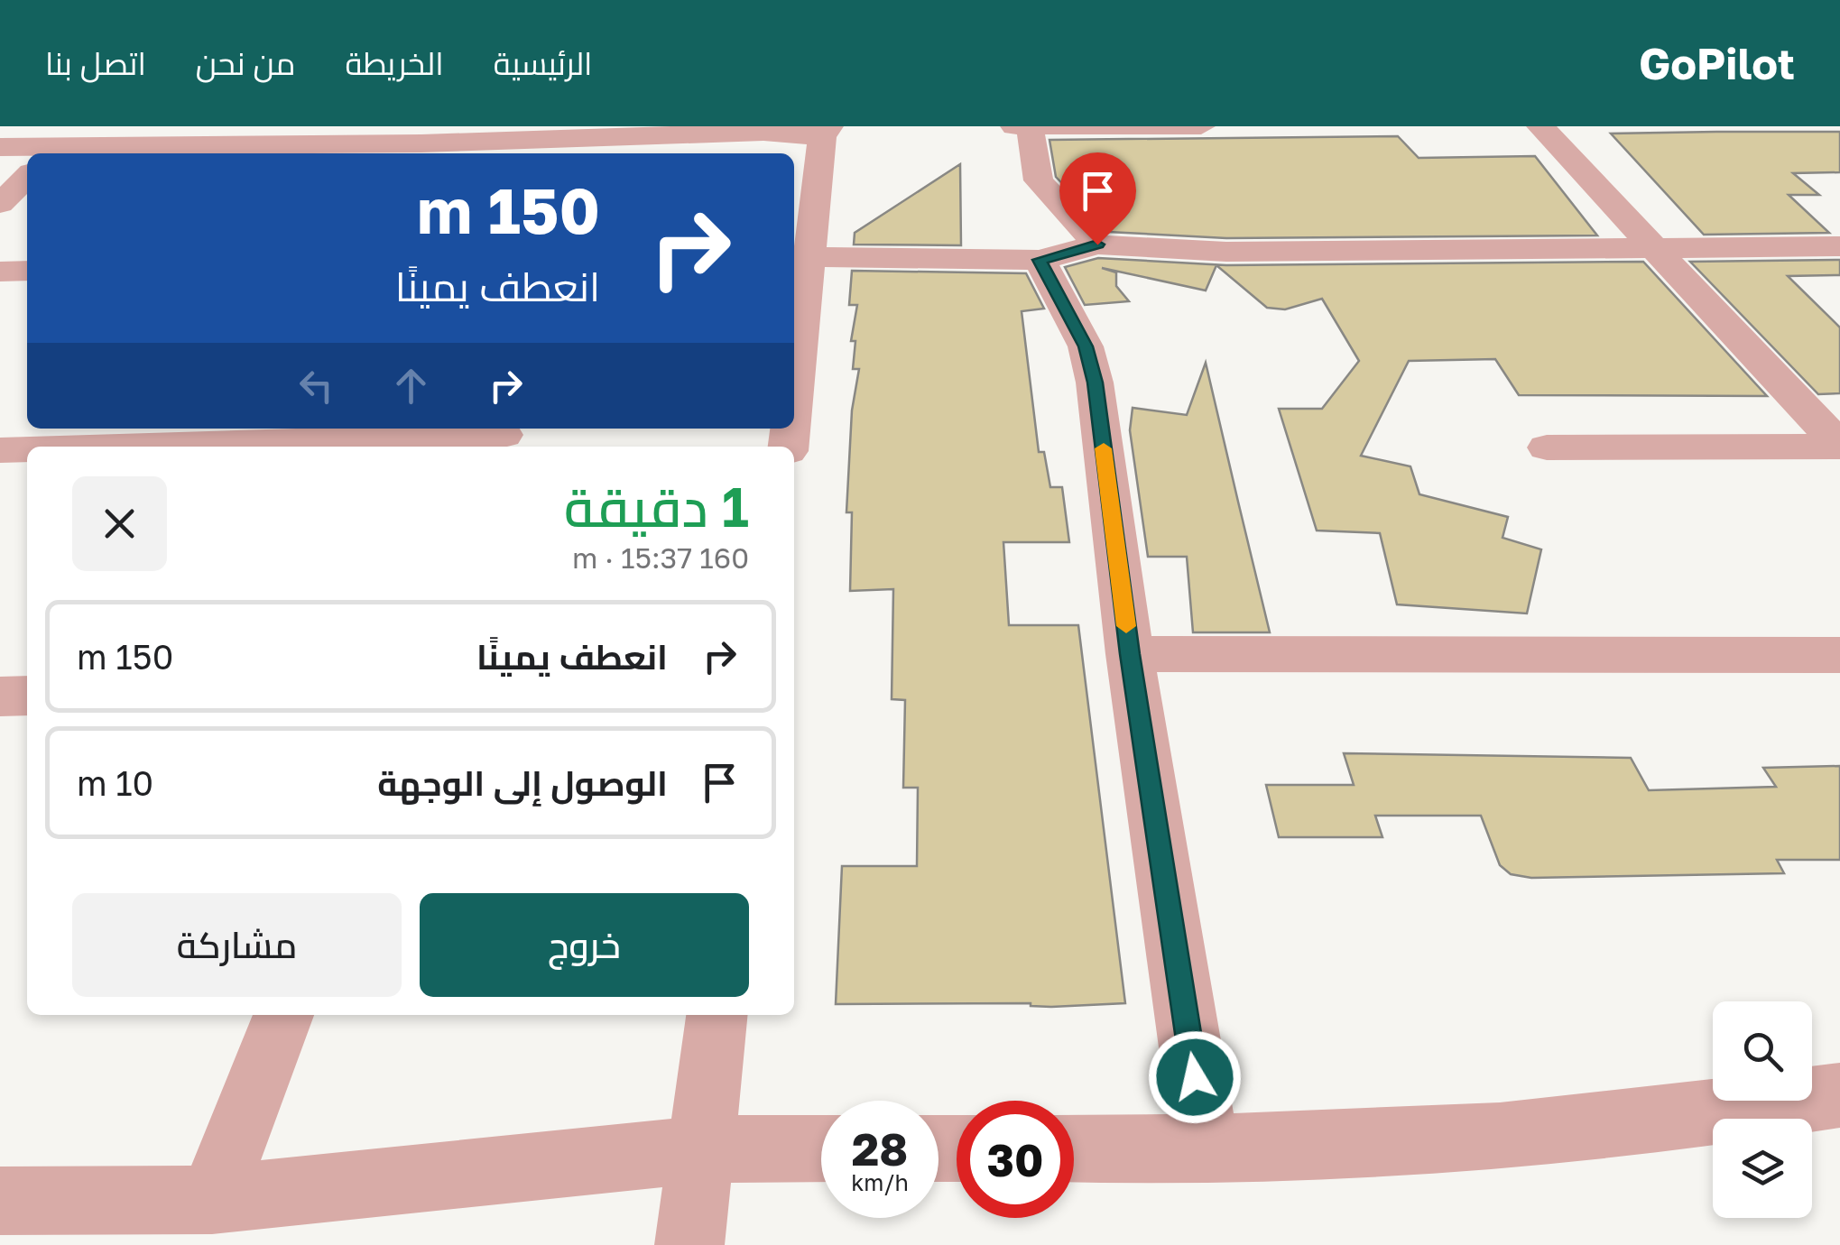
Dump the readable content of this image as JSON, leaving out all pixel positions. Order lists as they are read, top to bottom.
{
  "page": {
    "header": "GoPilot",
    "nav": [
      "الرئيسية",
      "الخريطة",
      "من نحن",
      "اتصل بنا"
    ],
    "turn": ["150 m", "انعطف يمينًا"],
    "heading": ["1 دقيقة", "160 m · 15:37"],
    "list": [
      {
        "name": "انعطف يمينًا",
        "value": "150 m"
      },
      {
        "name": "الوصول إلى الوجهة",
        "value": "10 m"
      }
    ],
    "buttons": ["خروج", "مشاركة"],
    "speed": "28 km/h",
    "limit": "30"
  }
}
